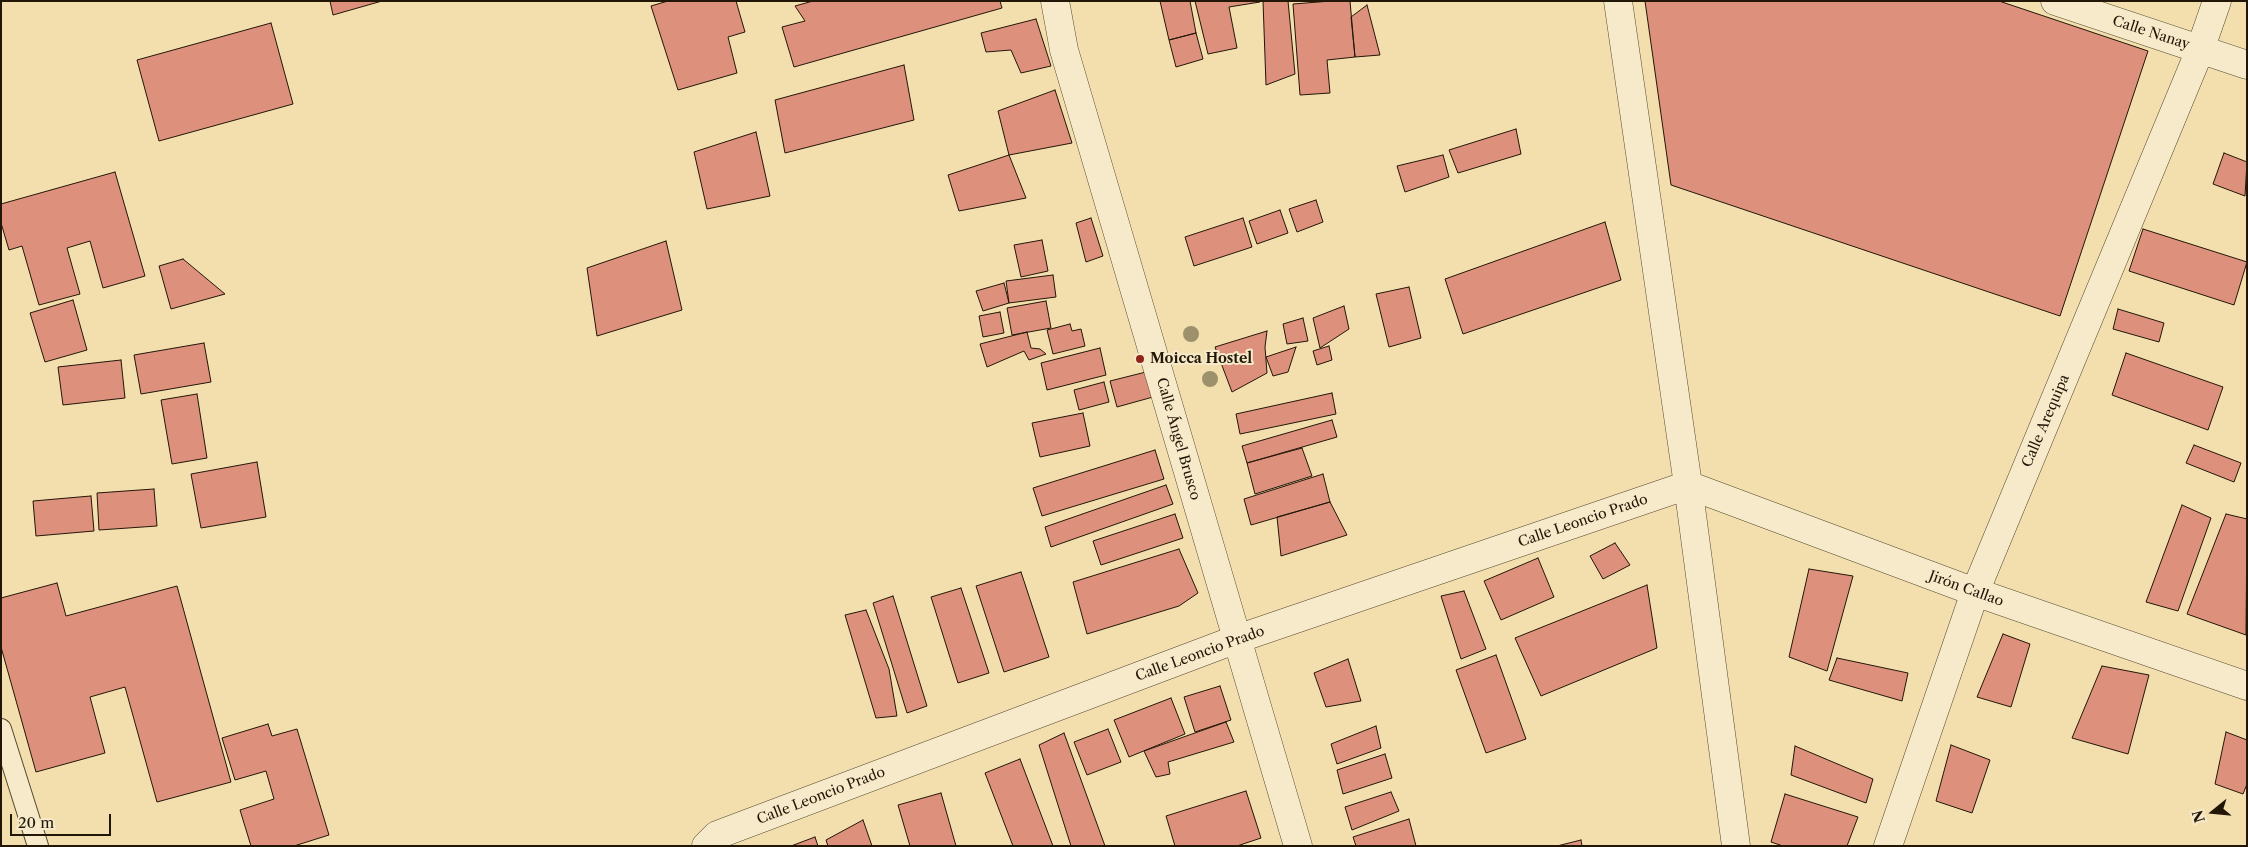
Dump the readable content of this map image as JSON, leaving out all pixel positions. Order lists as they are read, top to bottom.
{
  "streets": {
    "street": [
      "Calle Nanay",
      "Calle Arequipa",
      "Calle Ángel Brusco",
      "Calle Leoncio Prado",
      "Jirón Callao"
    ]
  },
  "crossings": [
    ["Calle Nanay", "Calle Arequipa"],
    ["Calle Arequipa", "Jirón Callao"],
    ["Calle Ángel Brusco", "Calle Leoncio Prado"],
    ["Calle Leoncio Prado", "Jirón Callao"]
  ],
  "places": ["Moicca Hostel"],
  "scale_bar": "20 m",
  "north": "left"
}
